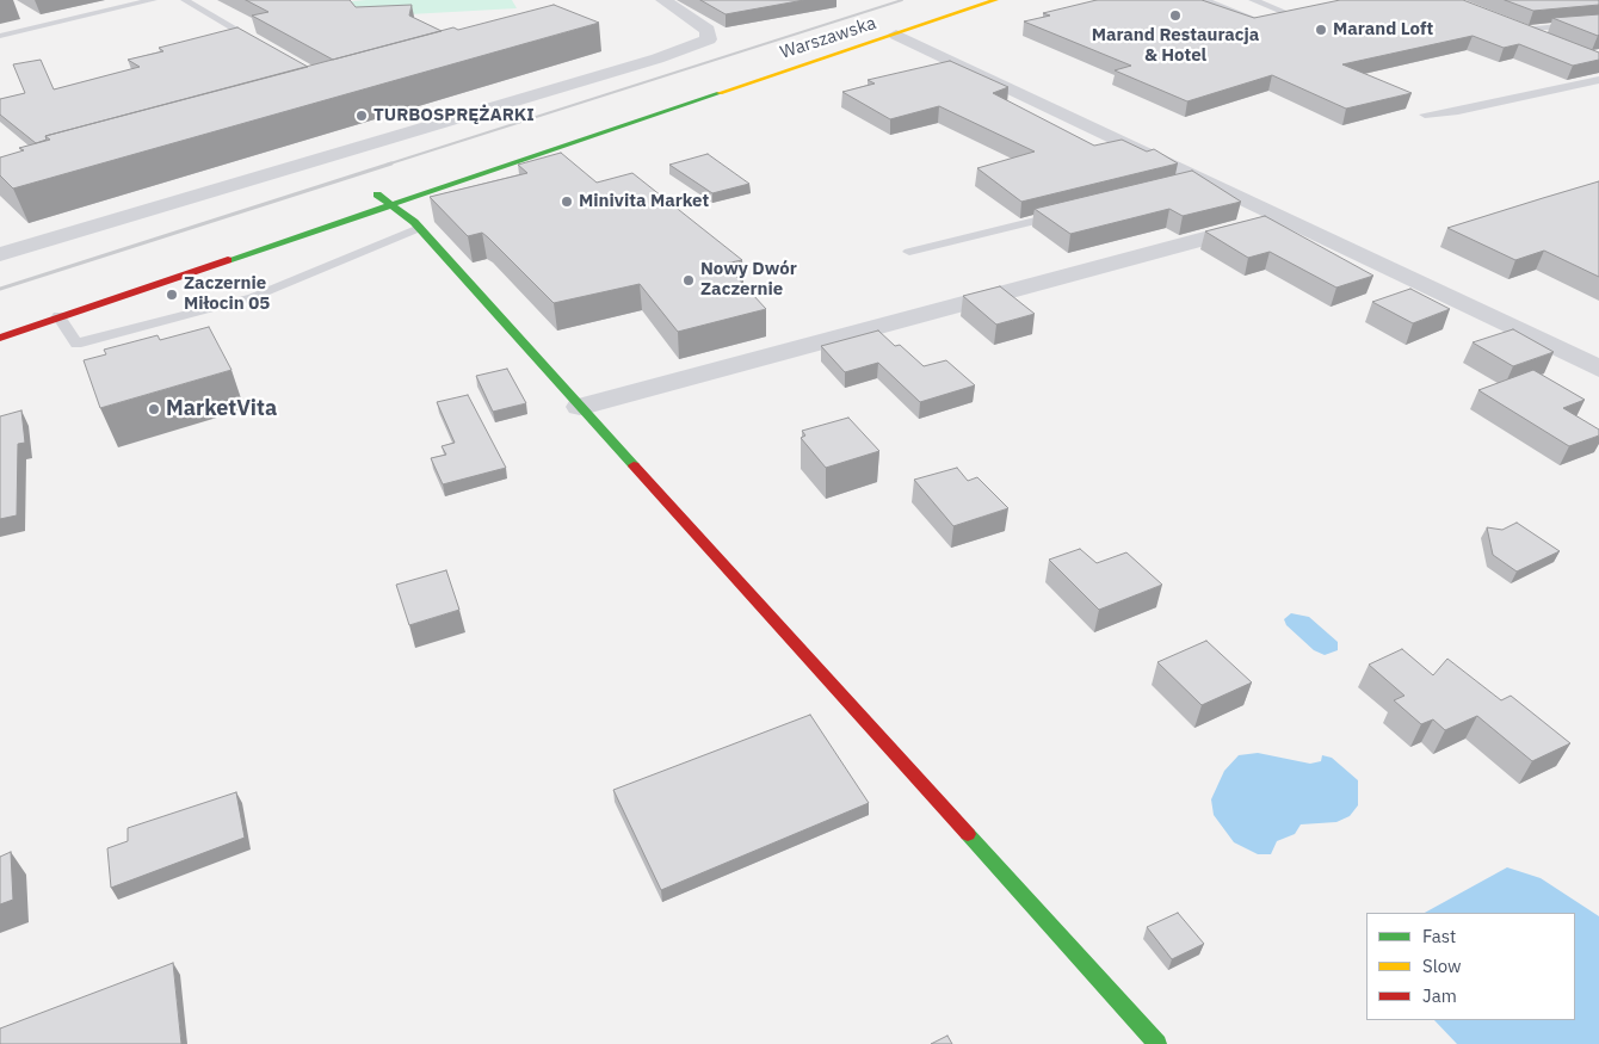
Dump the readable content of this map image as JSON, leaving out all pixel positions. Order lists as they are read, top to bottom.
{
  "streets": {
    "main road": ["Warszawska"]
  },
  "places": [
    "Marand Restauracja & Hotel",
    "Marand Loft",
    "TURBOSPRĘŻARKI",
    "Minivita Market",
    "Nowy Dwór Zaczernie",
    "Zaczernie Miłocin 05",
    "MarketVita"
  ],
  "legend": ["Fast", "Slow", "Jam"]
}
